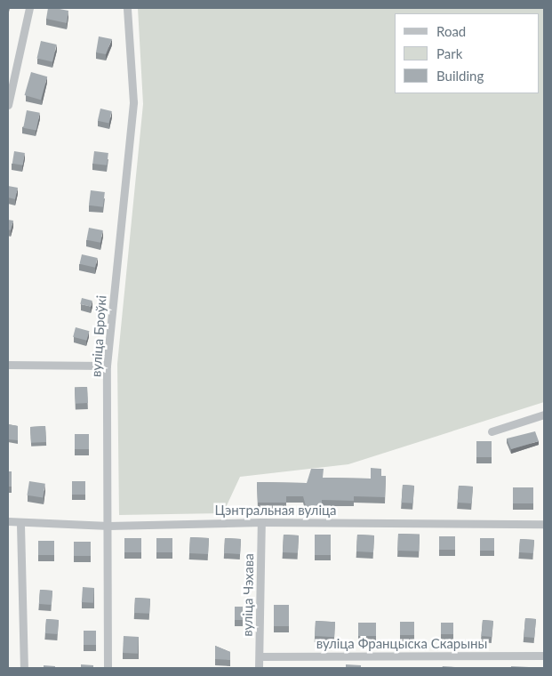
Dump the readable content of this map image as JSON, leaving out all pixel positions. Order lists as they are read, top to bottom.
{
  "streets": {
    "street": [
      "вуліца Броўкі",
      "Цэнтральная вуліца",
      "вуліца Чэхава",
      "вуліца Францыска Скарыны"
    ]
  },
  "crossings": [
    ["вуліца Броўкі", "Цэнтральная вуліца"],
    ["Цэнтральная вуліца", "вуліца Чэхава"],
    ["вуліца Чэхава", "вуліца Францыска Скарыны"]
  ],
  "legend": ["Road", "Park", "Building"]
}
